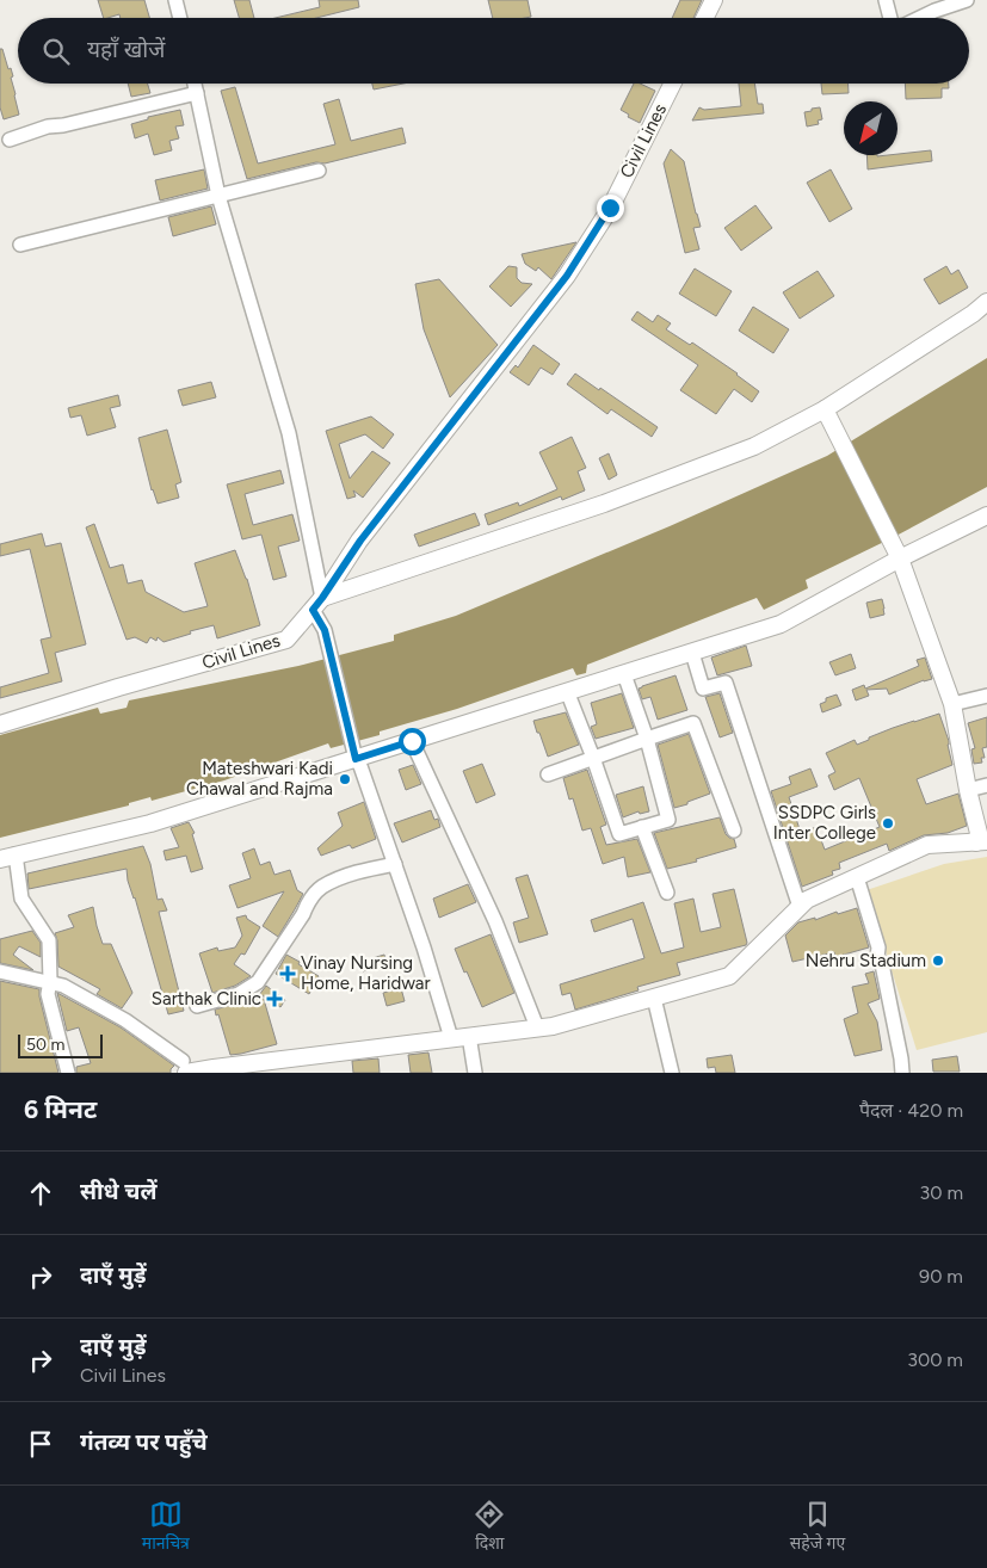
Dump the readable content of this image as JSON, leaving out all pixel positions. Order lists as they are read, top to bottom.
{
  "streets": {
    "street": ["Civil Lines"]
  },
  "places": {
    "other": ["Mateshwari Kadi Chawal and Rajma", "SSDPC Girls Inter College", "Nehru Stadium"],
    "health": ["Vinay Nursing Home, Haridwar", "Sarthak Clinic"]
  },
  "scale_bar": "50 m",
  "north": "bottom left",
  "page": {
    "search": "यहाँ खोजें",
    "scale": "50 m",
    "heading": ["6 मिनट", "पैदल · 420 m"],
    "list": [
      ["सीधे चलें", "30 m"],
      ["दाएँ मुड़ें", "90 m"],
      ["दाएँ मुड़ें", "Civil Lines", "300 m"],
      "गंतव्य पर पहुँचे"
    ],
    "nav": ["मानचित्र", "दिशा", "सहेजे गए"]
  }
}
